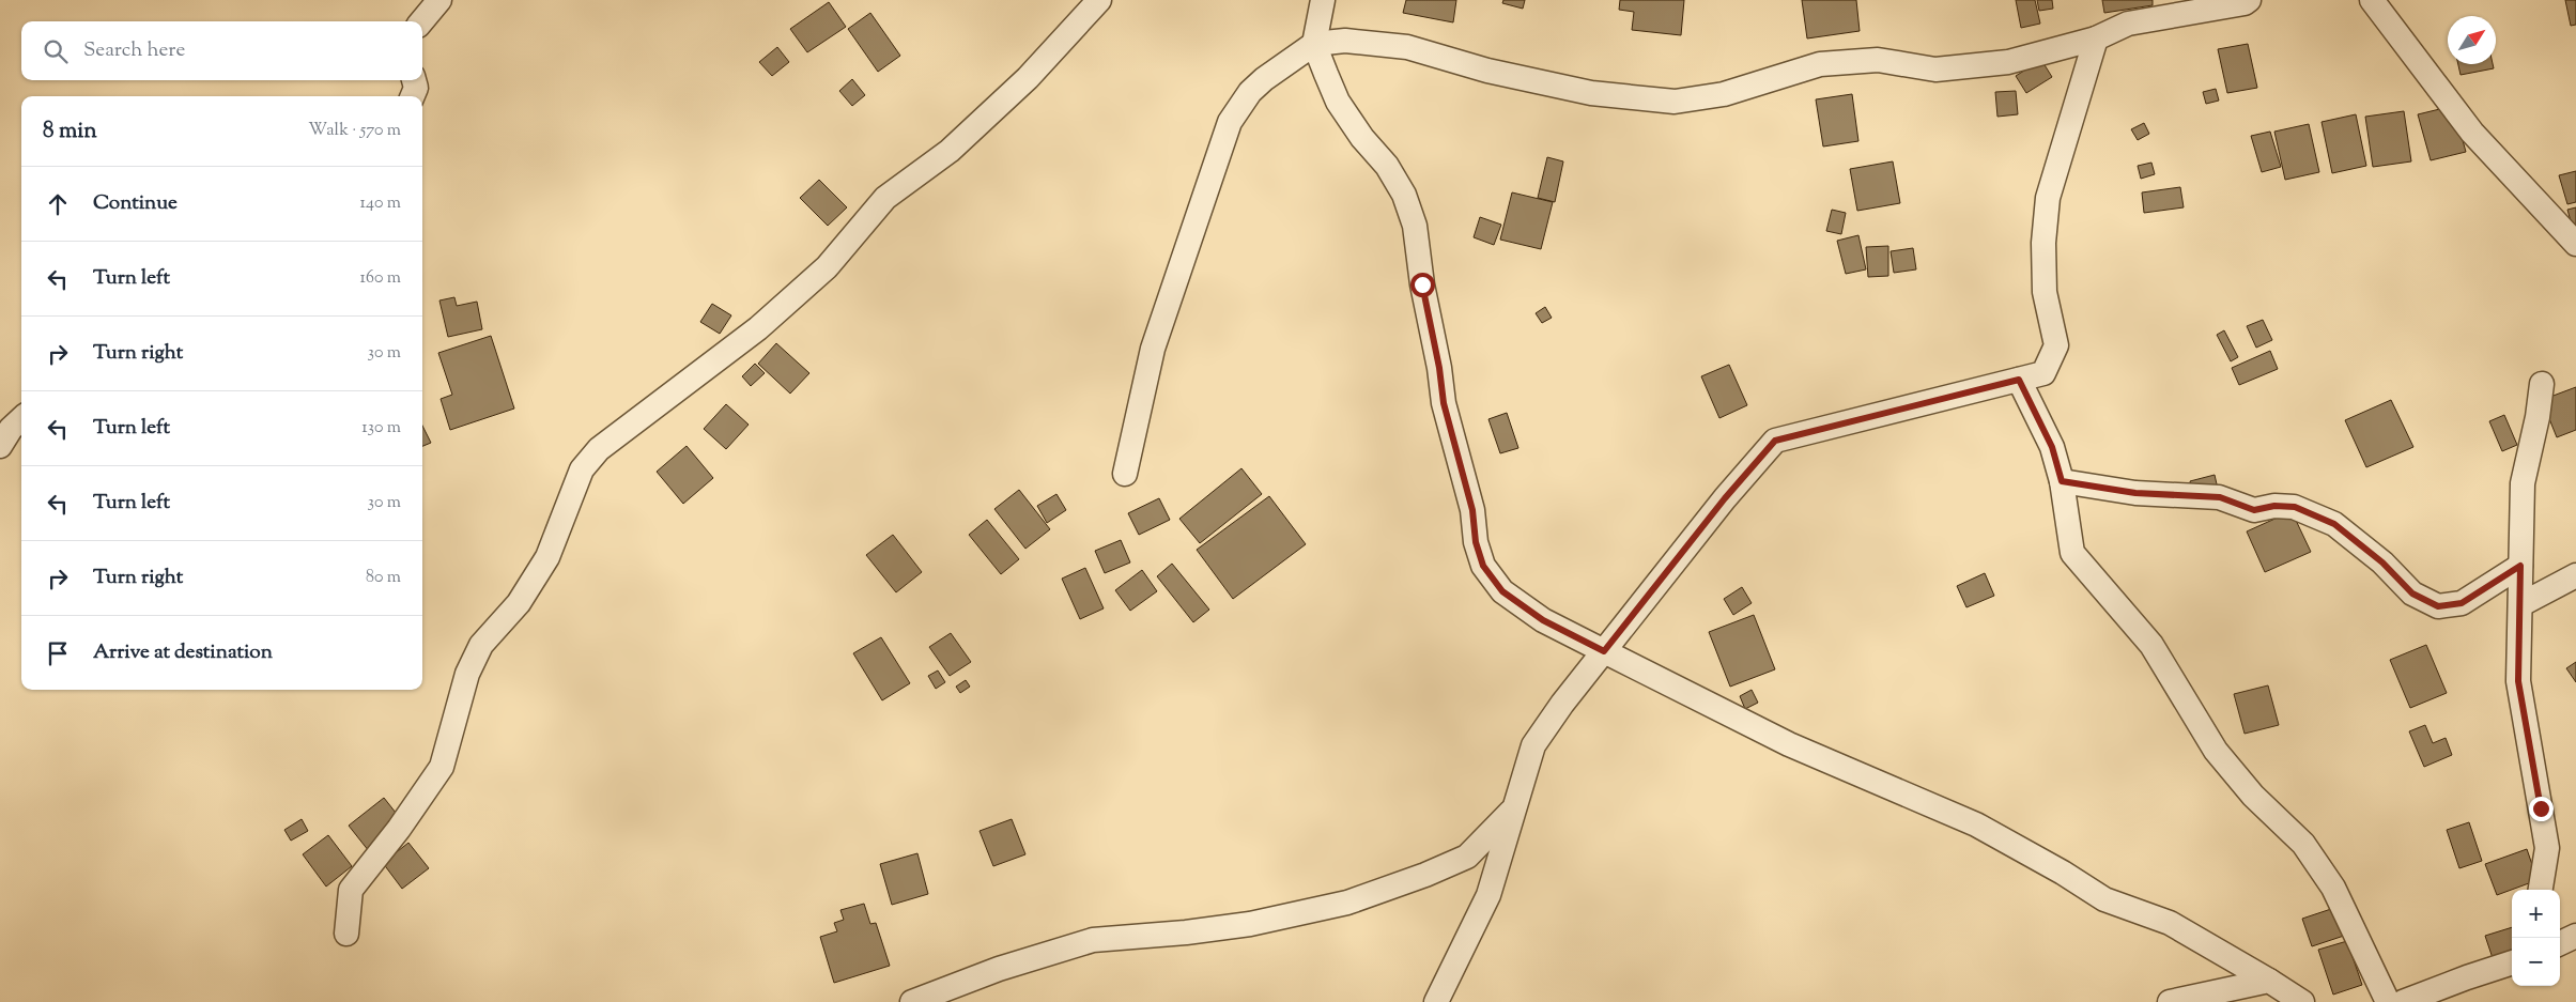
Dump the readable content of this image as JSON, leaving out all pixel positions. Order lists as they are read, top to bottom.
{
  "north": "top right",
  "page": {
    "search": "Search here",
    "heading": ["8 min", "Walk · 570 m"],
    "list": [
      ["Continue", "140 m"],
      ["Turn left", "160 m"],
      ["Turn right", "30 m"],
      ["Turn left", "130 m"],
      ["Turn left", "30 m"],
      ["Turn right", "80 m"],
      "Arrive at destination"
    ],
    "map_buttons": ["+", "−"]
  }
}
